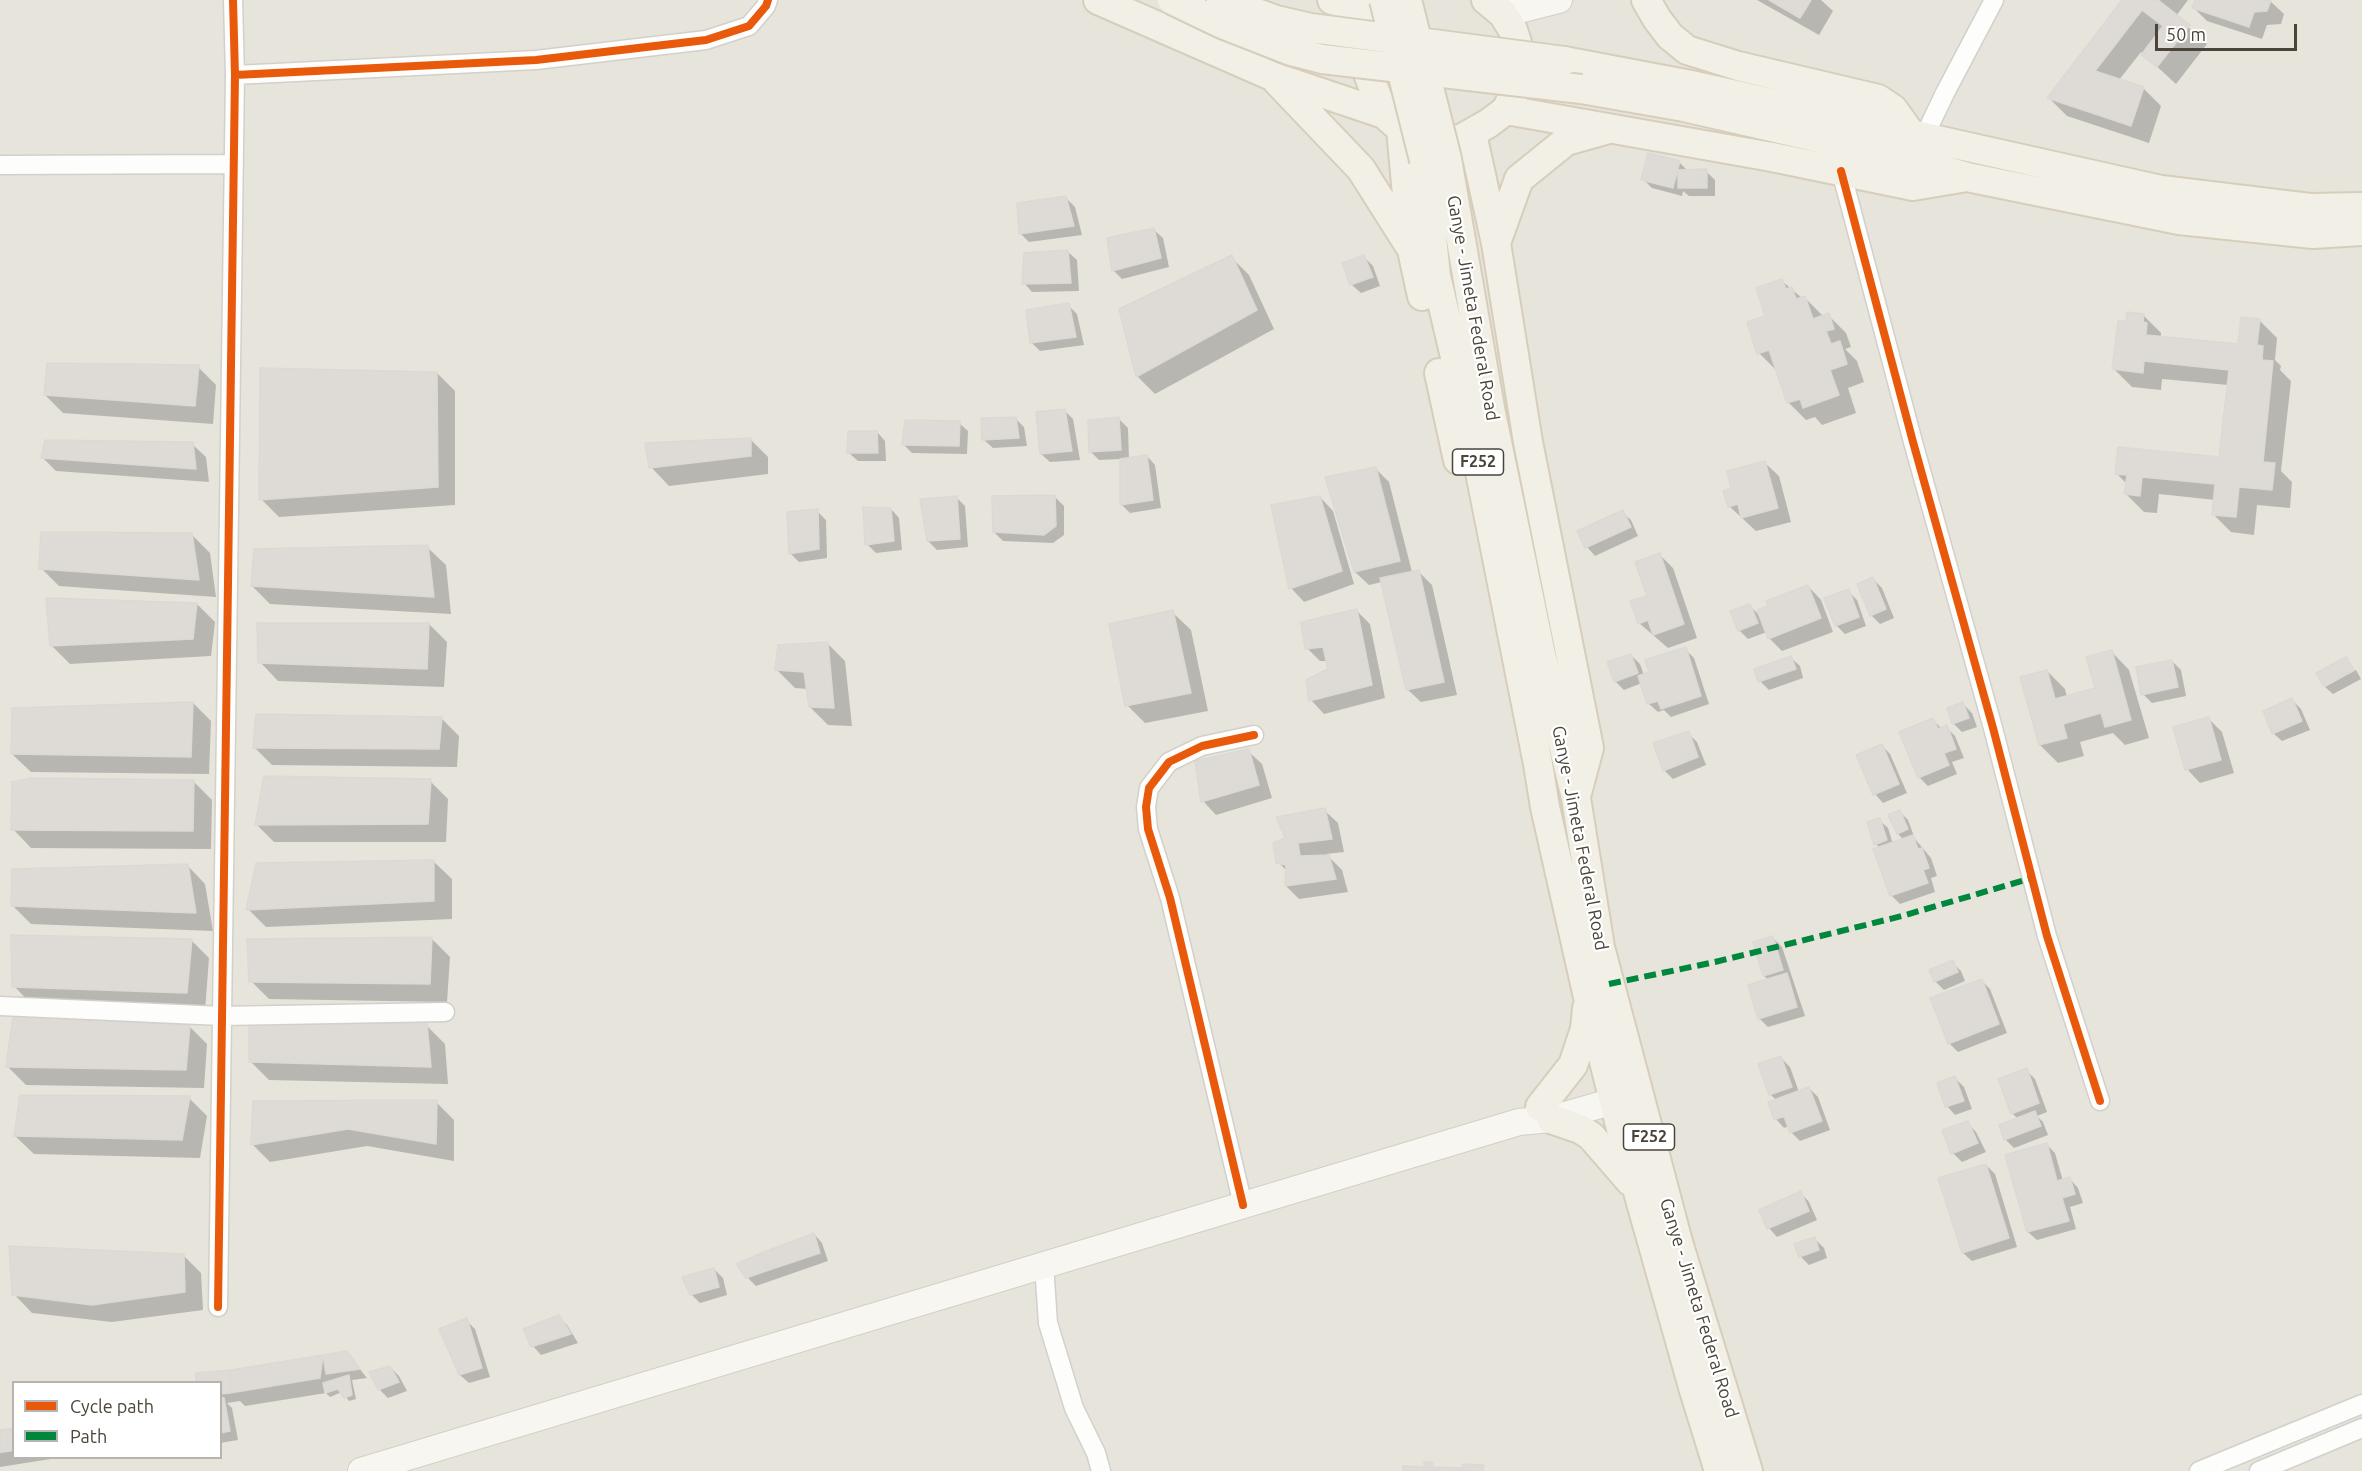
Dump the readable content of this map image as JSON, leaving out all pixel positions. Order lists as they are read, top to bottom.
{
  "streets": {
    "main road": ["Ganye - Jimeta Federal Road", "F252"]
  },
  "legend": ["Cycle path", "Path"],
  "scale_bar": "50 m"
}
